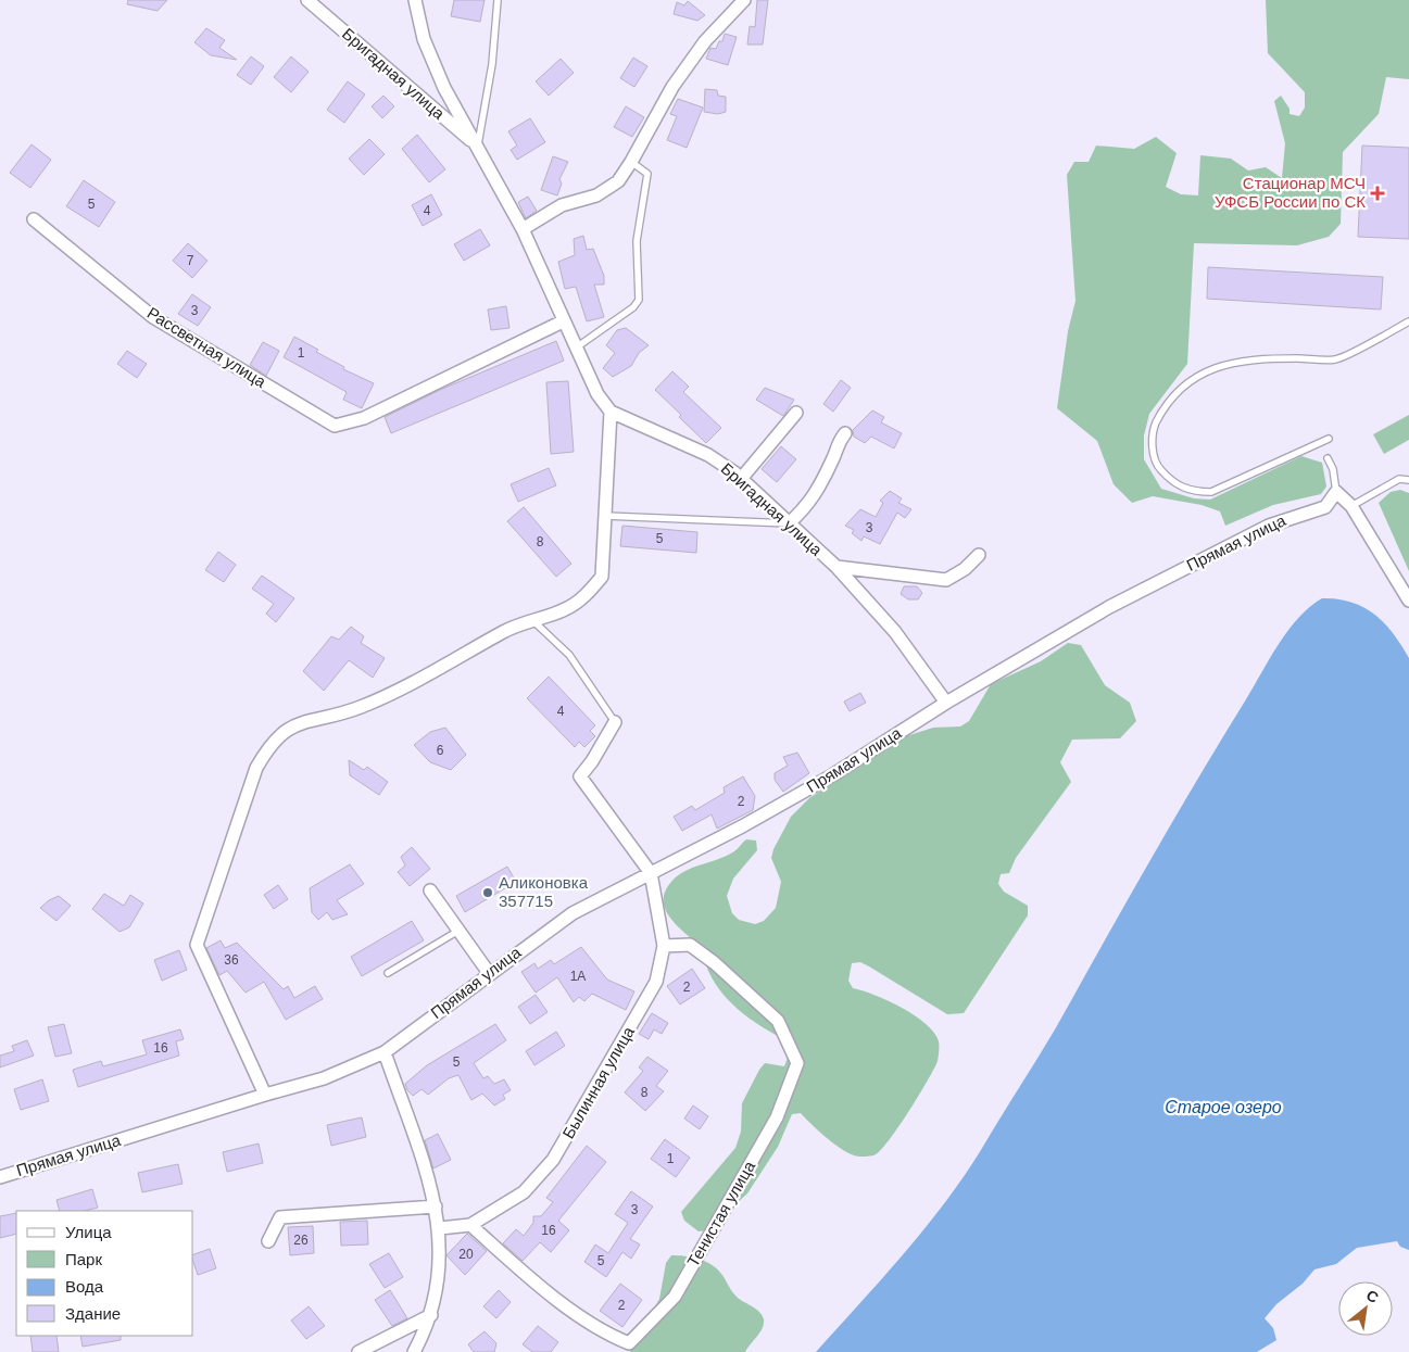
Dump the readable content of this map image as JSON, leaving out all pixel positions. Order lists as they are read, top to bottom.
{
  "streets": {
    "street": [
      "Бригадная улица",
      "Рассветная улица",
      "Прямая улица",
      "Былинная улица",
      "Тенистая улица"
    ]
  },
  "crossings": [
    ["Бригадная улица", "Рассветная улица"],
    ["Бригадная улица", "Прямая улица"],
    ["Прямая улица", "Былинная улица"],
    ["Былинная улица", "Тенистая улица"]
  ],
  "water": ["Старое озеро"],
  "places": {
    "health": ["Стационар МСЧ УФСБ России по СК"],
    "other": ["Аликоновка 357715"]
  },
  "house_numbers": [
    "5",
    "4",
    "7",
    "3",
    "1",
    "3",
    "5",
    "8",
    "4",
    "6",
    "2",
    "36",
    "1А",
    "2",
    "16",
    "5",
    "8",
    "1",
    "3",
    "16",
    "26",
    "20",
    "5",
    "2"
  ],
  "legend": [
    "Улица",
    "Парк",
    "Вода",
    "Здание"
  ],
  "north": "top right"
}
